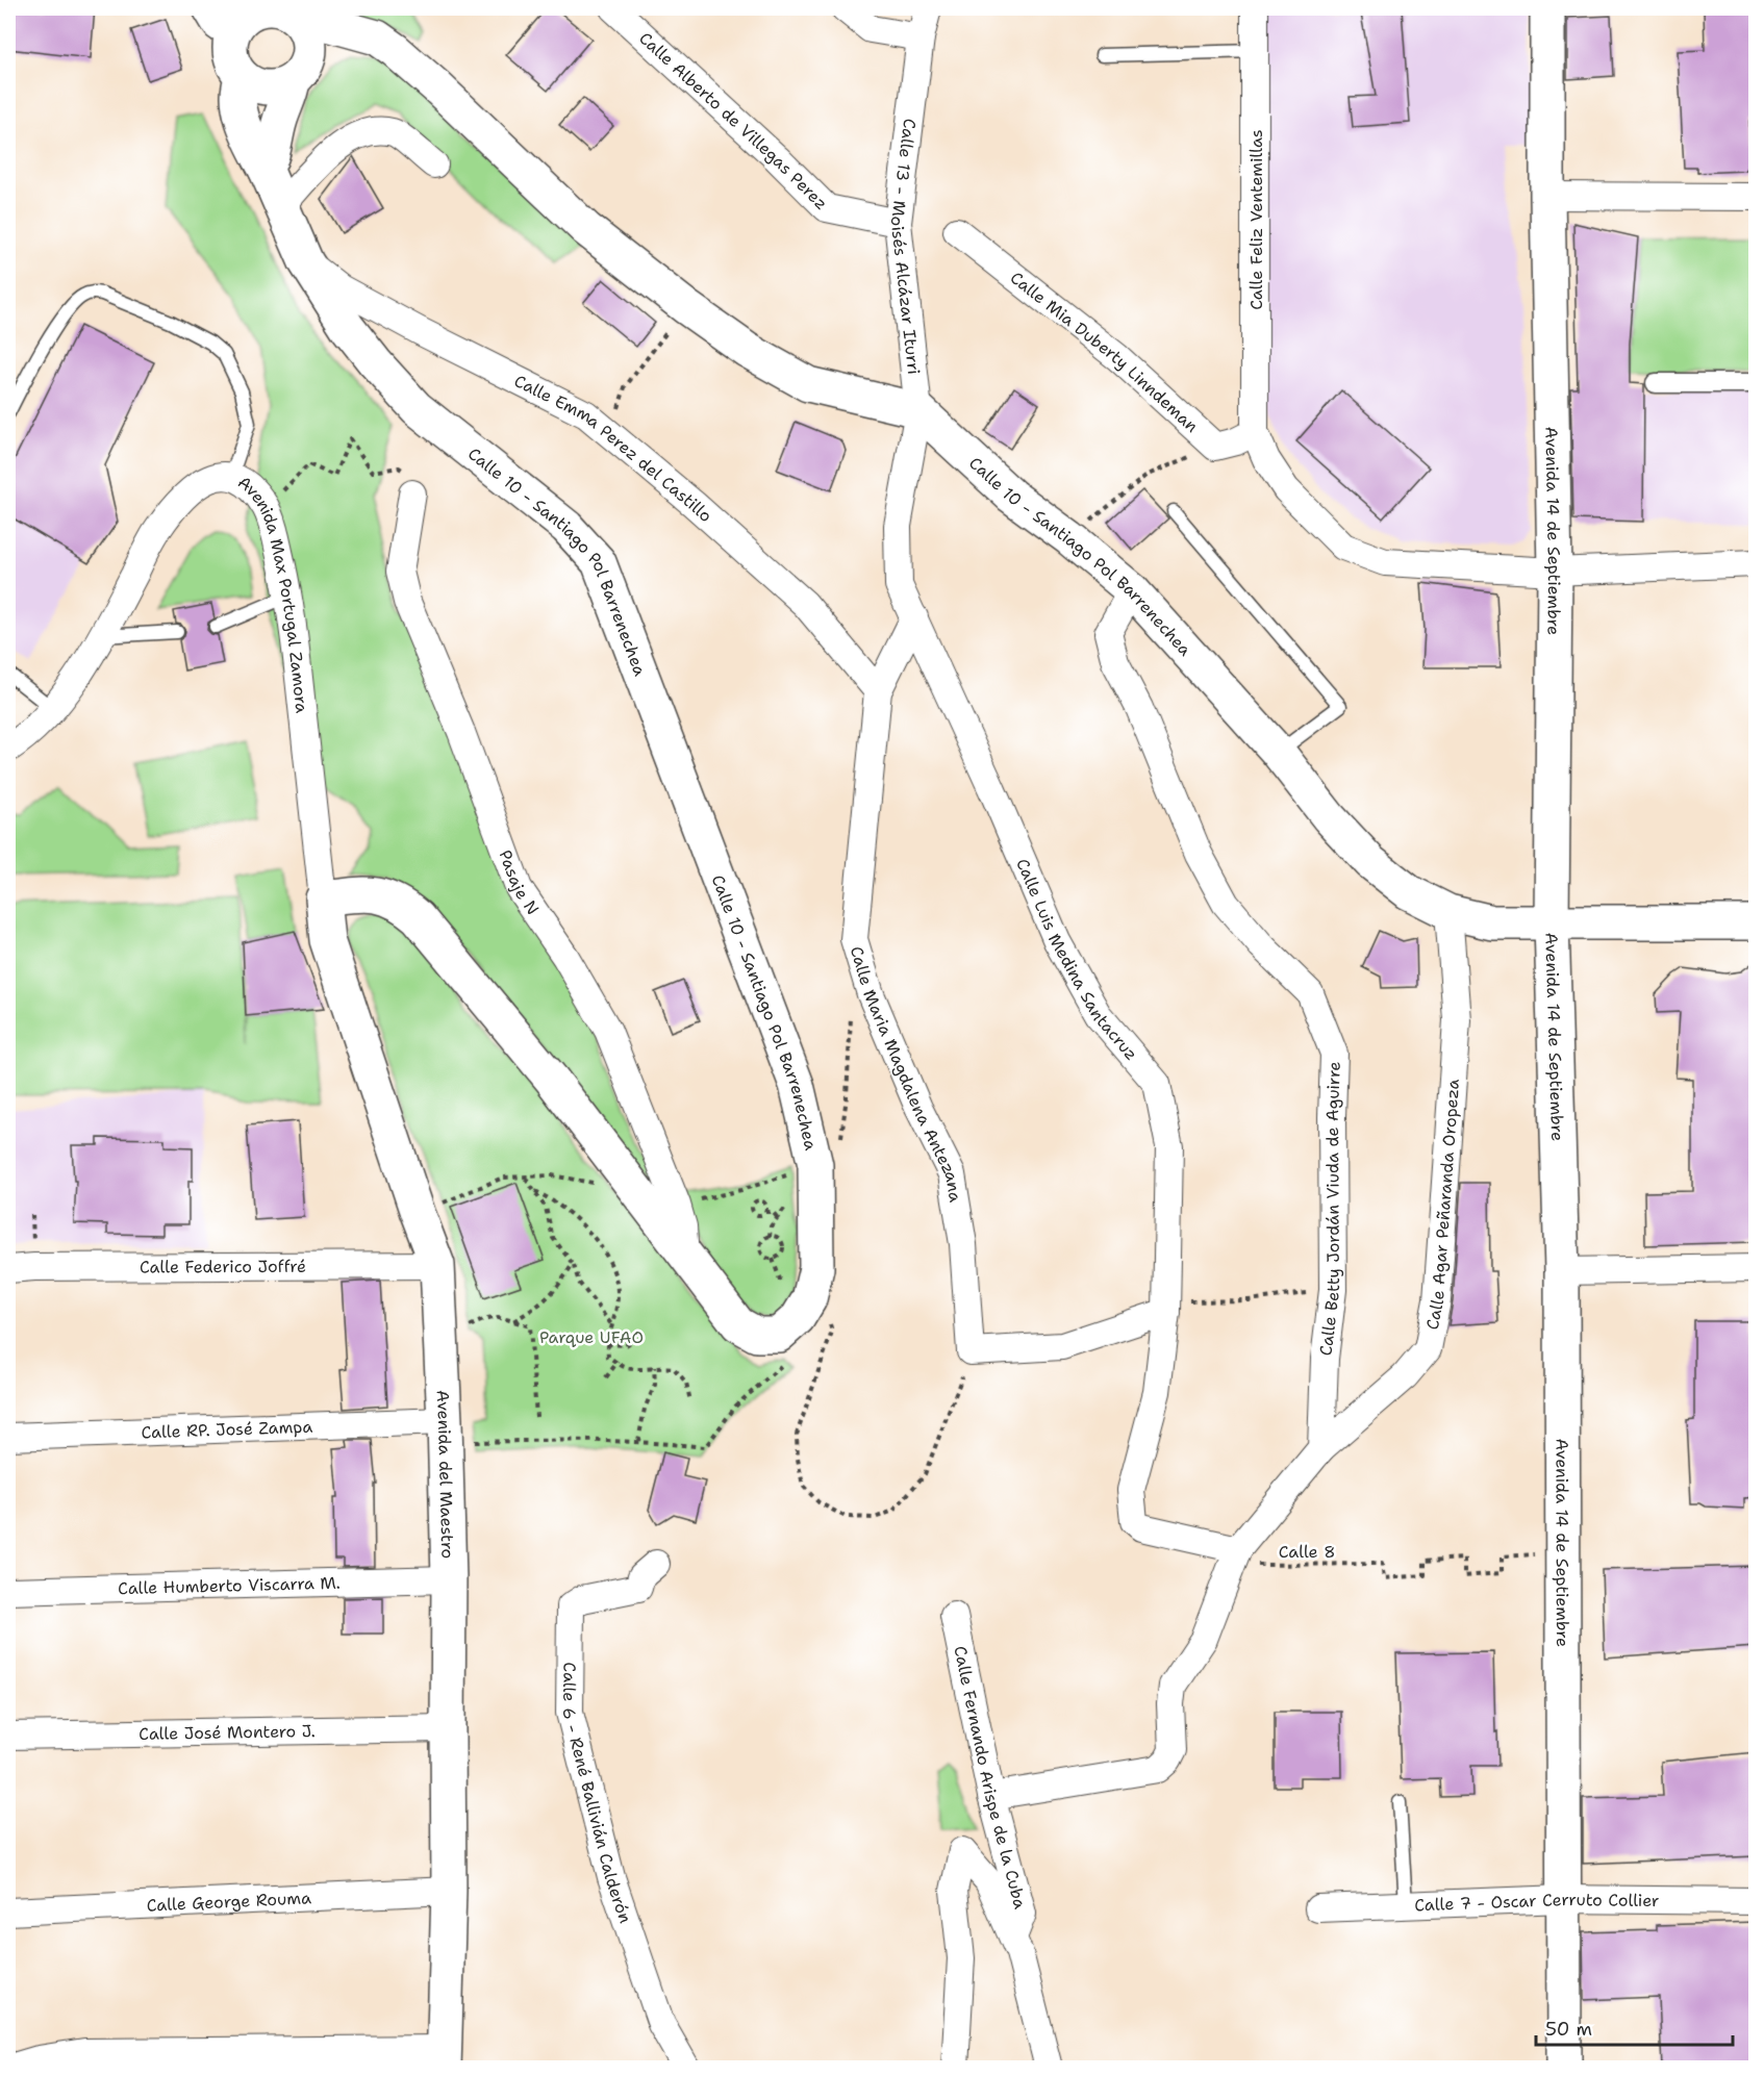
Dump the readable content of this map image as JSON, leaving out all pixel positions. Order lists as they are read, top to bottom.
{
  "streets": {
    "main road": ["Avenida 14 de Septiembre", "Calle 10 - Santiago Pol Barrenechea", "Avenida del Maestro"],
    "street": [
      "Calle Alberto de Villegas Perez",
      "Calle Feliz Ventemillas",
      "Calle 13 - Moisés Alcázar Iturri",
      "Calle Mia Duberty Linndeman",
      "Calle Emma Perez del Castillo",
      "Avenida Max Portugal Zamora",
      "Pasaje N",
      "Calle Luis Medina Santacruz",
      "Calle Maria Magdalena Antezana",
      "Calle Agar Peñaranda Oropeza",
      "Calle Betty Jordán Viuda de Aguirre",
      "Calle Federico Joffré",
      "Calle RP. José Zampa",
      "Calle Humberto Viscarra M.",
      "Calle José Montero J.",
      "Calle Fernando Arispe de la Cuba",
      "Calle 6 - René Ballivián Calderón",
      "Calle George Rouma",
      "Calle 7 - Oscar Cerruto Collier"
    ],
    "path": ["Calle 8"]
  },
  "crossings": [
    ["Calle Alberto de Villegas Perez", "Calle 13 - Moisés Alcázar Iturri"],
    ["Calle 13 - Moisés Alcázar Iturri", "Calle 10 - Santiago Pol Barrenechea"],
    ["Calle 13 - Moisés Alcázar Iturri", "Calle Luis Medina Santacruz"],
    ["Calle Emma Perez del Castillo", "Calle 10 - Santiago Pol Barrenechea"],
    ["Calle Emma Perez del Castillo", "Calle Maria Magdalena Antezana"],
    ["Avenida 14 de Septiembre", "Calle 10 - Santiago Pol Barrenechea"],
    ["Avenida 14 de Septiembre", "Calle 8"],
    ["Avenida 14 de Septiembre", "Calle 7 - Oscar Cerruto Collier"],
    ["Calle 10 - Santiago Pol Barrenechea", "Avenida Max Portugal Zamora"],
    ["Calle 10 - Santiago Pol Barrenechea", "Pasaje N"],
    ["Calle 10 - Santiago Pol Barrenechea", "Calle Luis Medina Santacruz"],
    ["Calle 10 - Santiago Pol Barrenechea", "Calle Agar Peñaranda Oropeza"],
    ["Calle 10 - Santiago Pol Barrenechea", "Calle Betty Jordán Viuda de Aguirre"],
    ["Calle 10 - Santiago Pol Barrenechea", "Avenida del Maestro"],
    ["Avenida Max Portugal Zamora", "Avenida del Maestro"],
    ["Calle Luis Medina Santacruz", "Calle Maria Magdalena Antezana"],
    ["Calle Luis Medina Santacruz", "Calle 8"],
    ["Calle Agar Peñaranda Oropeza", "Calle Betty Jordán Viuda de Aguirre"],
    ["Calle Federico Joffré", "Avenida del Maestro"],
    ["Calle RP. José Zampa", "Avenida del Maestro"],
    ["Avenida del Maestro", "Calle Humberto Viscarra M."],
    ["Avenida del Maestro", "Calle José Montero J."],
    ["Avenida del Maestro", "Calle George Rouma"]
  ],
  "parks": ["Parque UFAO"],
  "scale_bar": "50 m"
}
